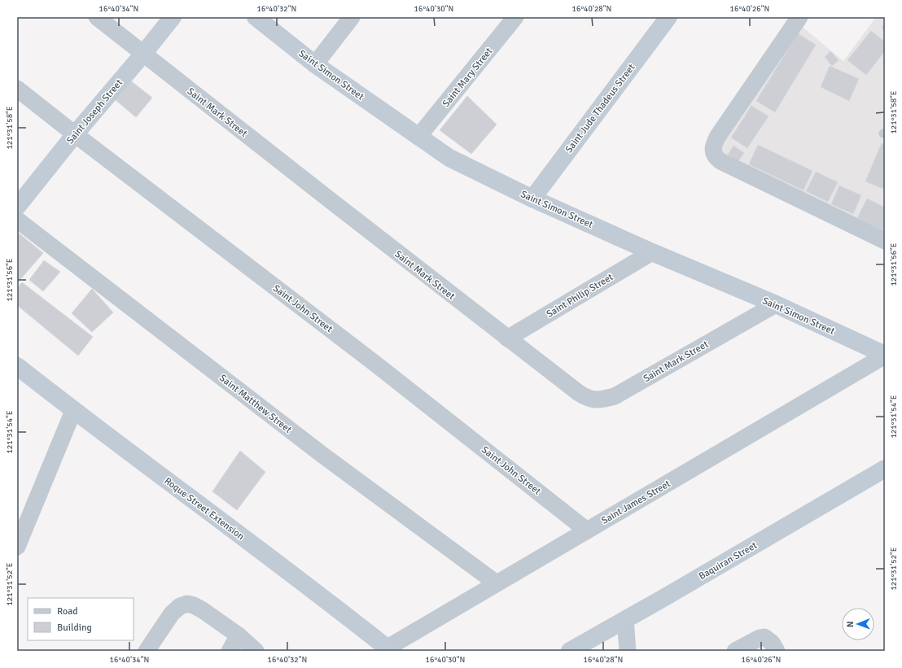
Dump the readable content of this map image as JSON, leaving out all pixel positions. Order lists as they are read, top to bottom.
{
  "streets": {
    "street": [
      "Saint Simon Street",
      "Saint Mary Street",
      "Saint Jude Thadeus Street",
      "Saint Joseph Street",
      "Saint Mark Street",
      "Saint Philip Street",
      "Saint John Street",
      "Saint Matthew Street",
      "Saint James Street",
      "Roque Street Extension",
      "Baquiran Street"
    ]
  },
  "crossings": [
    ["Saint Simon Street", "Saint Mary Street"],
    ["Saint Simon Street", "Saint Jude Thadeus Street"],
    ["Saint Simon Street", "Saint Mark Street"],
    ["Saint Simon Street", "Saint Philip Street"],
    ["Saint Simon Street", "Saint James Street"],
    ["Saint Joseph Street", "Saint Mark Street"],
    ["Saint Joseph Street", "Saint John Street"],
    ["Saint Mark Street", "Saint Philip Street"],
    ["Saint John Street", "Saint James Street"],
    ["Saint Matthew Street", "Saint James Street"],
    ["Saint James Street", "Roque Street Extension"]
  ],
  "legend": ["Road", "Building"],
  "north": "left",
  "coordinates": [
    "16°40'34\"N",
    "16°40'32\"N",
    "16°40'30\"N",
    "16°40'28\"N",
    "16°40'26\"N",
    "121°31'58\"E",
    "121°31'56\"E",
    "121°31'54\"E",
    "121°31'52\"E"
  ]
}
